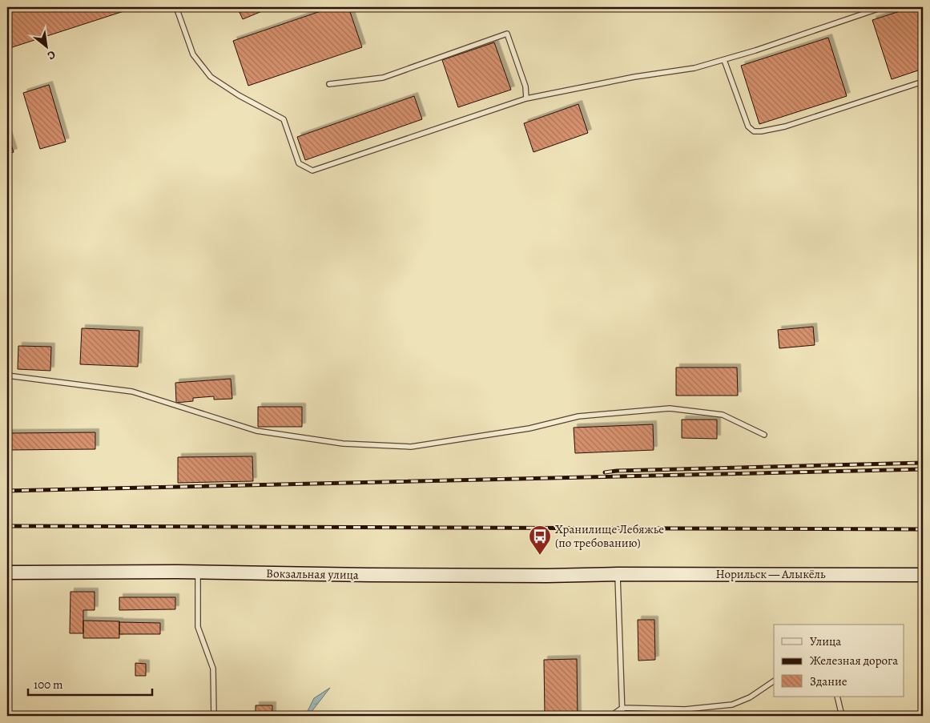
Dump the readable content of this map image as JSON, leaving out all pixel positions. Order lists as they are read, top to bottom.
{
  "streets": {
    "main road": ["Вокзальная улица", "Норильск — Алыкёль"]
  },
  "crossings": [
    ["Вокзальная улица", "Норильск — Алыкёль"]
  ],
  "places": {
    "bus stop": ["Хранилище Лебяжье (по требованию)"]
  },
  "legend": ["Улица", "Железная дорога", "Здание"],
  "scale_bar": "100 m",
  "north": "bottom right"
}
